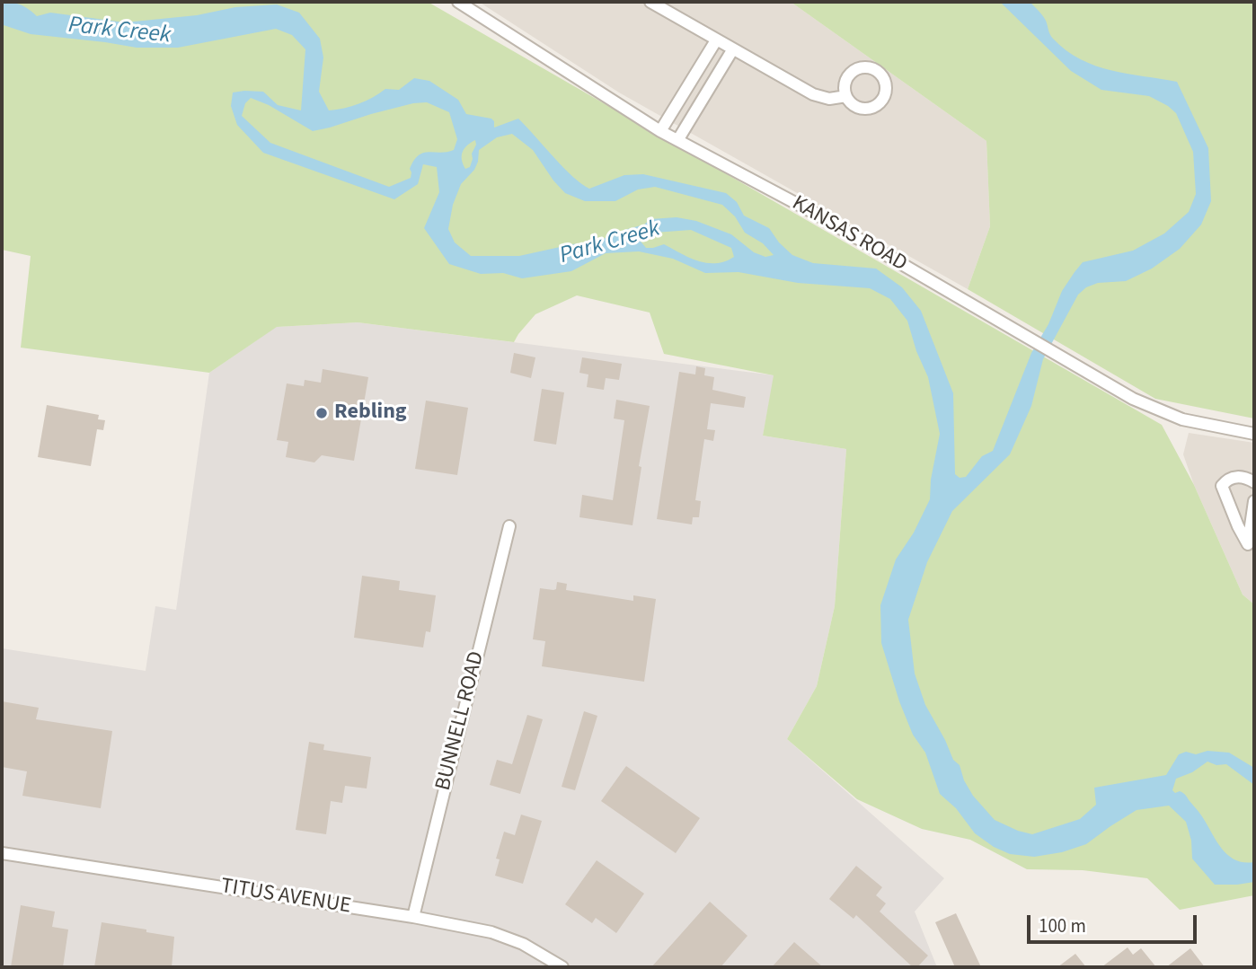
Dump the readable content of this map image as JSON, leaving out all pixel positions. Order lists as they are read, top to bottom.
{
  "streets": {
    "street": ["KANSAS ROAD", "BUNNELL ROAD", "TITUS AVENUE"]
  },
  "crossings": [
    ["BUNNELL ROAD", "TITUS AVENUE"]
  ],
  "water": ["Park Creek"],
  "places": ["Rebling"],
  "scale_bar": "100 m"
}
